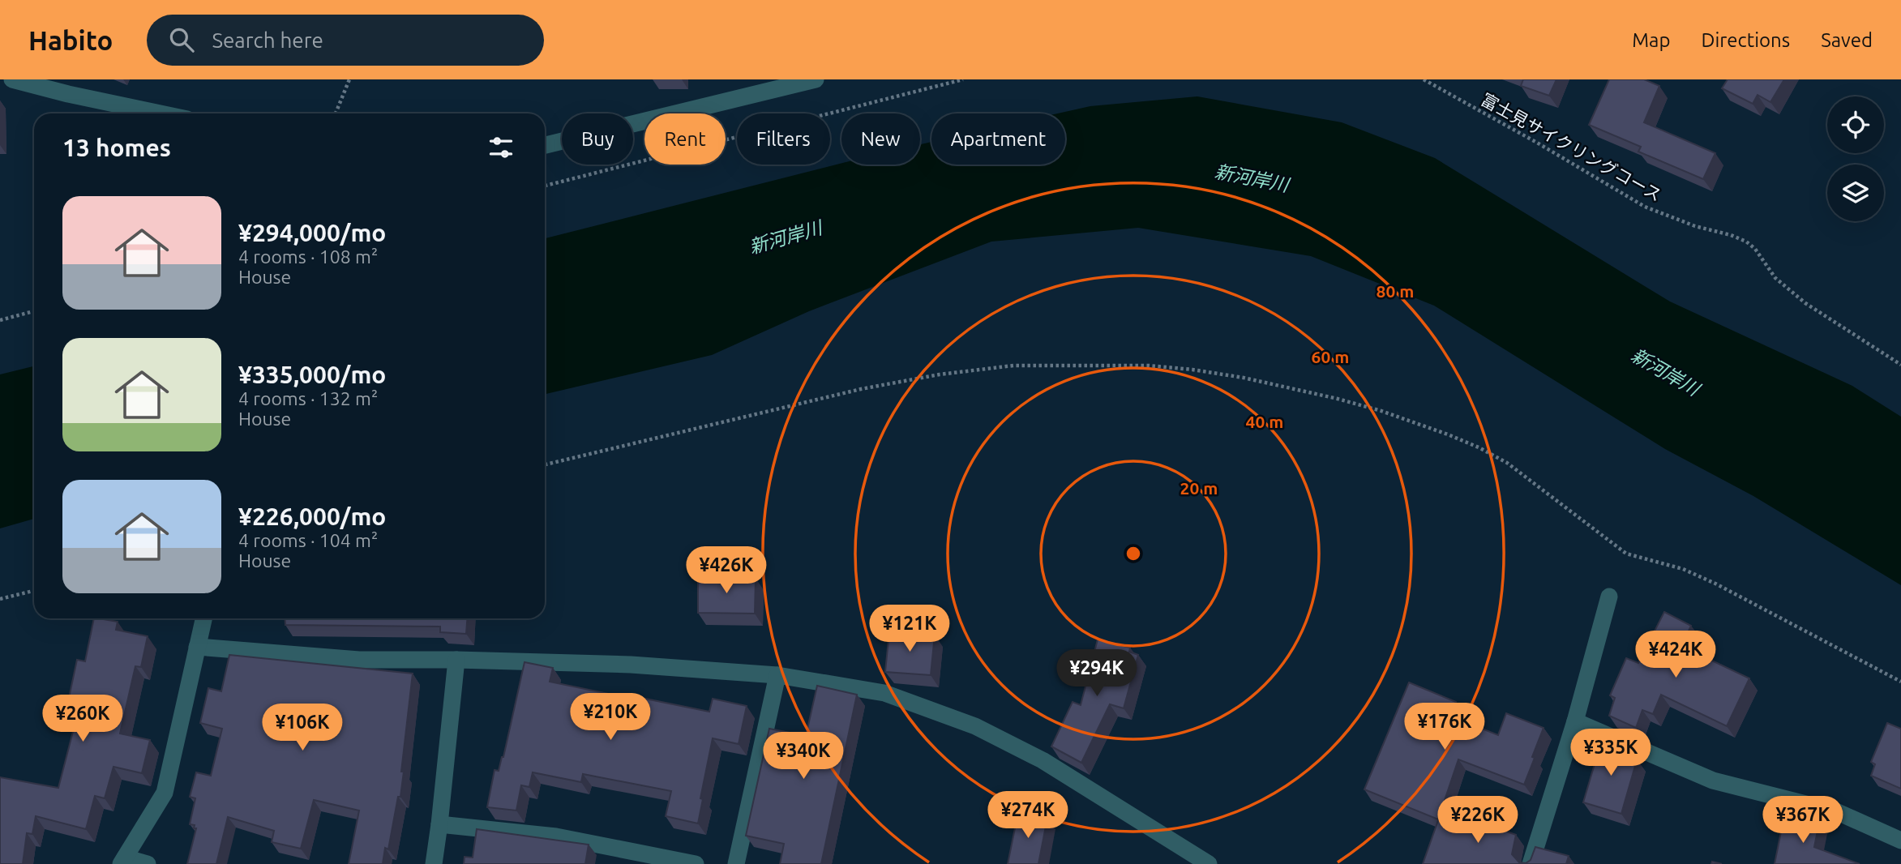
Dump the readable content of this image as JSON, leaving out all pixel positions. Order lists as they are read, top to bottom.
{
  "streets": {
    "path": ["富士見サイクリングコース"]
  },
  "water": ["新河岸川"],
  "page": {
    "header": "Habito",
    "search": "Search here",
    "nav": ["Map", "Directions", "Saved"],
    "chip": [
      "Buy",
      "Rent",
      "Filters",
      "New",
      "Apartment"
    ],
    "heading": "13 homes",
    "list": [
      {
        "name": "¥294,000/mo",
        "note": "4 rooms · 108 m² · House"
      },
      {
        "name": "¥335,000/mo",
        "note": "4 rooms · 132 m² · House"
      },
      {
        "name": "¥226,000/mo",
        "note": "4 rooms · 104 m² · House"
      }
    ],
    "price": [
      "¥426K",
      "¥121K",
      "¥424K",
      "¥294K",
      "¥210K",
      "¥260K",
      "¥176K",
      "¥106K",
      "¥335K",
      "¥340K",
      "¥274K",
      "¥226K",
      "¥367K"
    ]
  },
  "rings": [
    "80 m",
    "60 m",
    "40 m",
    "20 m"
  ]
}
